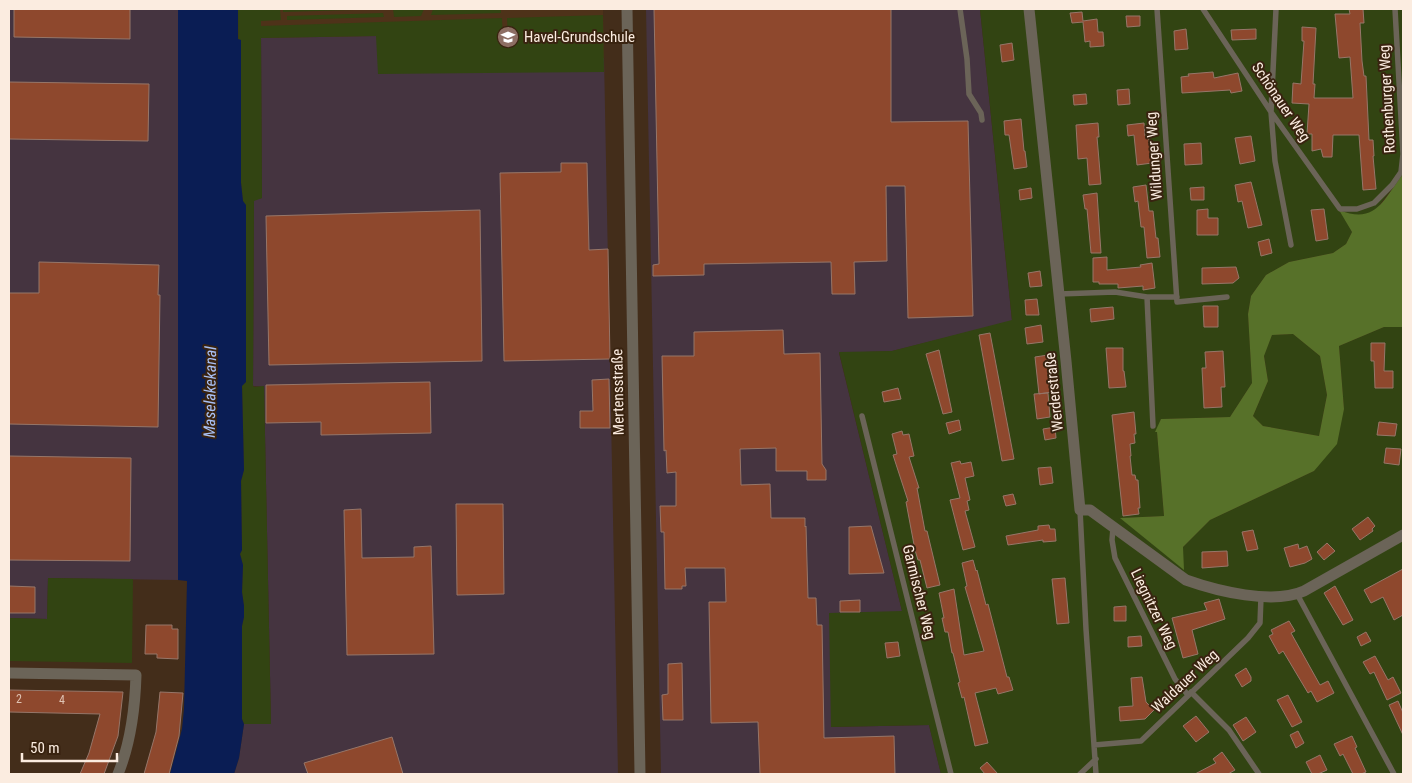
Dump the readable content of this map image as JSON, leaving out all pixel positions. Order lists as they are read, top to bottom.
{
  "streets": {
    "street": ["Mertensstraße", "Werderstraße"],
    "lane": [
      "Rothenburger Weg",
      "Schönauer Weg",
      "Wildunger Weg",
      "Garmischer Weg",
      "Liegnitzer Weg",
      "Waldauer Weg"
    ]
  },
  "crossings": [
    ["Rothenburger Weg", "Schönauer Weg"],
    ["Werderstraße", "Waldauer Weg"],
    ["Liegnitzer Weg", "Waldauer Weg"]
  ],
  "water": ["Maselakekanal"],
  "places": {
    "school or university": ["Havel-Grundschule"]
  },
  "house_numbers": ["2", "4"],
  "scale_bar": "50 m"
}
